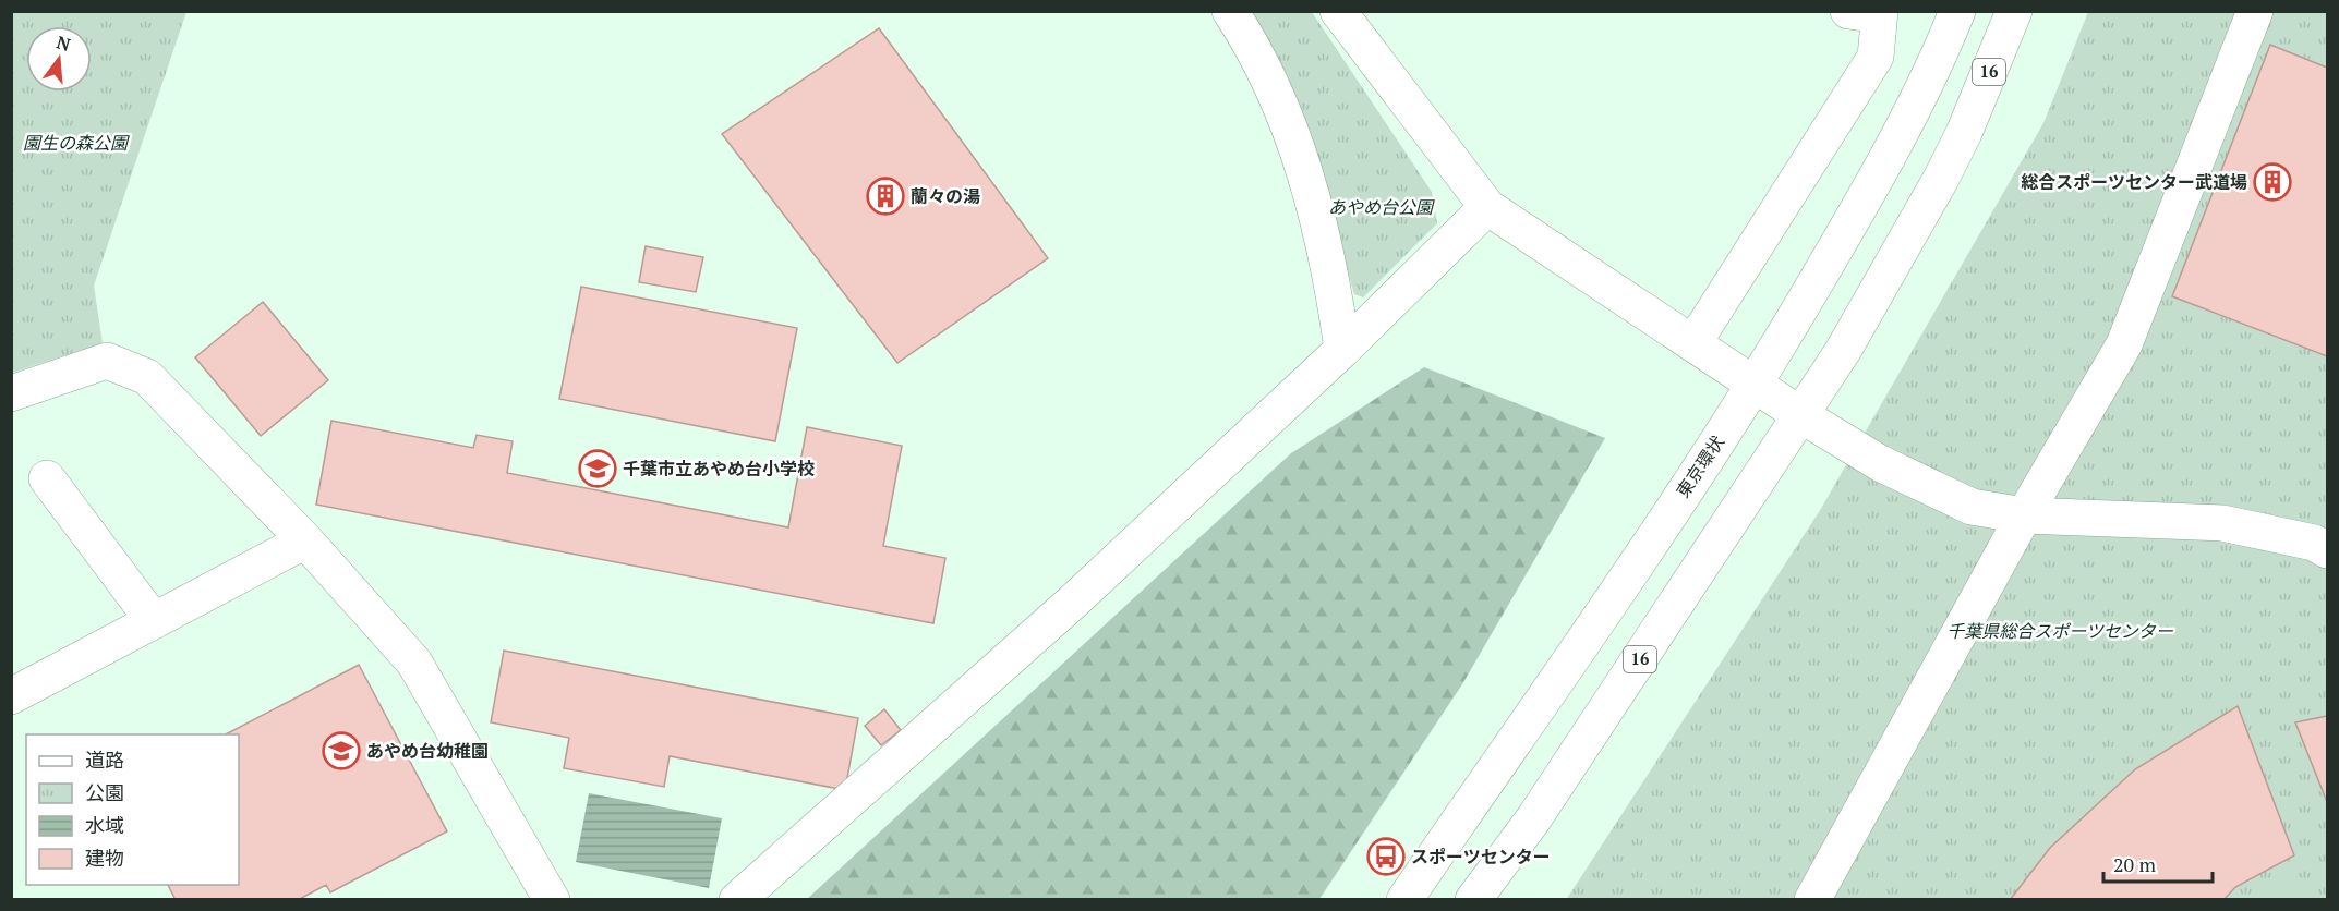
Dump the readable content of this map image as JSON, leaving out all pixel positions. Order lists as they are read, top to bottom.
{
  "streets": {
    "main road": ["16", "東京環状"]
  },
  "parks": ["園生の森公園", "あやめ台公園", "千葉県総合スポーツセンター"],
  "places": {
    "building": ["総合スポーツセンター武道場", "蘭々の湯"],
    "school or university": ["千葉市立あやめ台小学校", "あやめ台幼稚園"],
    "bus stop": ["スポーツセンター"]
  },
  "legend": [
    "道路",
    "公園",
    "水域",
    "建物"
  ],
  "scale_bar": "20 m",
  "north": "top"
}
